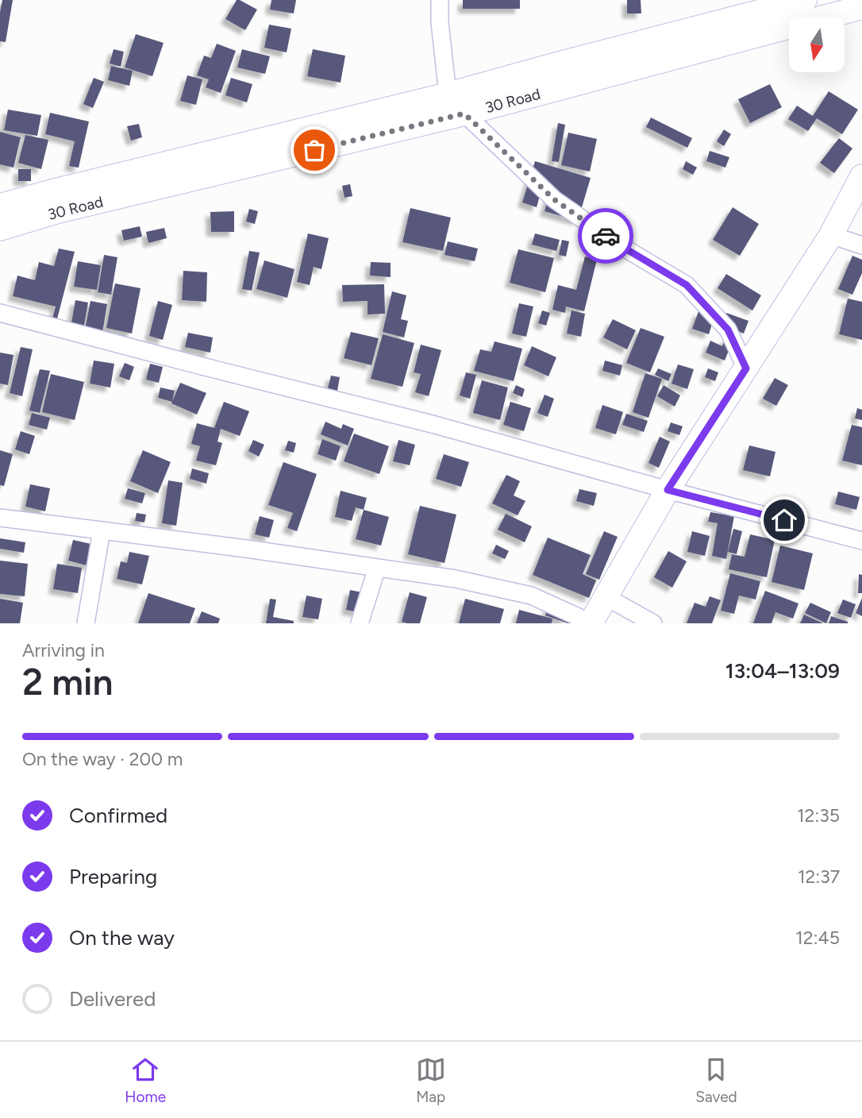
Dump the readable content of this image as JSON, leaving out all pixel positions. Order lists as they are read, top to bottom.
{
  "streets": {
    "main road": ["30 Road"]
  },
  "north": "bottom",
  "page": {
    "heading": ["2 min", "Arriving in", "13:04–13:09"],
    "bar": "On the way · 200 m",
    "list": [
      ["Confirmed", "12:35"],
      ["Preparing", "12:37"],
      ["On the way", "12:45"],
      "Delivered"
    ],
    "tabs": ["Home", "Map", "Saved"]
  }
}
